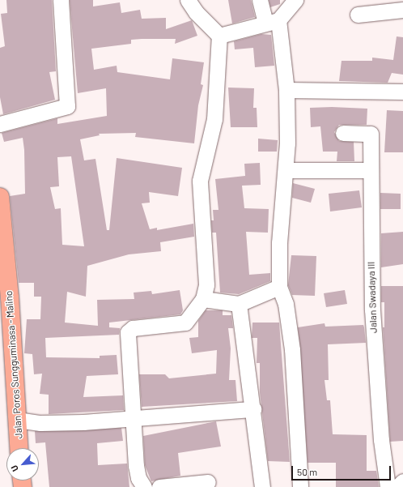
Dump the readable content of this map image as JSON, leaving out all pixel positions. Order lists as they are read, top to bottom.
{
  "streets": {
    "main road": ["Jalan Poros Sungguminasa - Malino"],
    "street": ["Jalan Swadaya III"]
  },
  "scale_bar": "50 m",
  "north": "bottom left"
}
